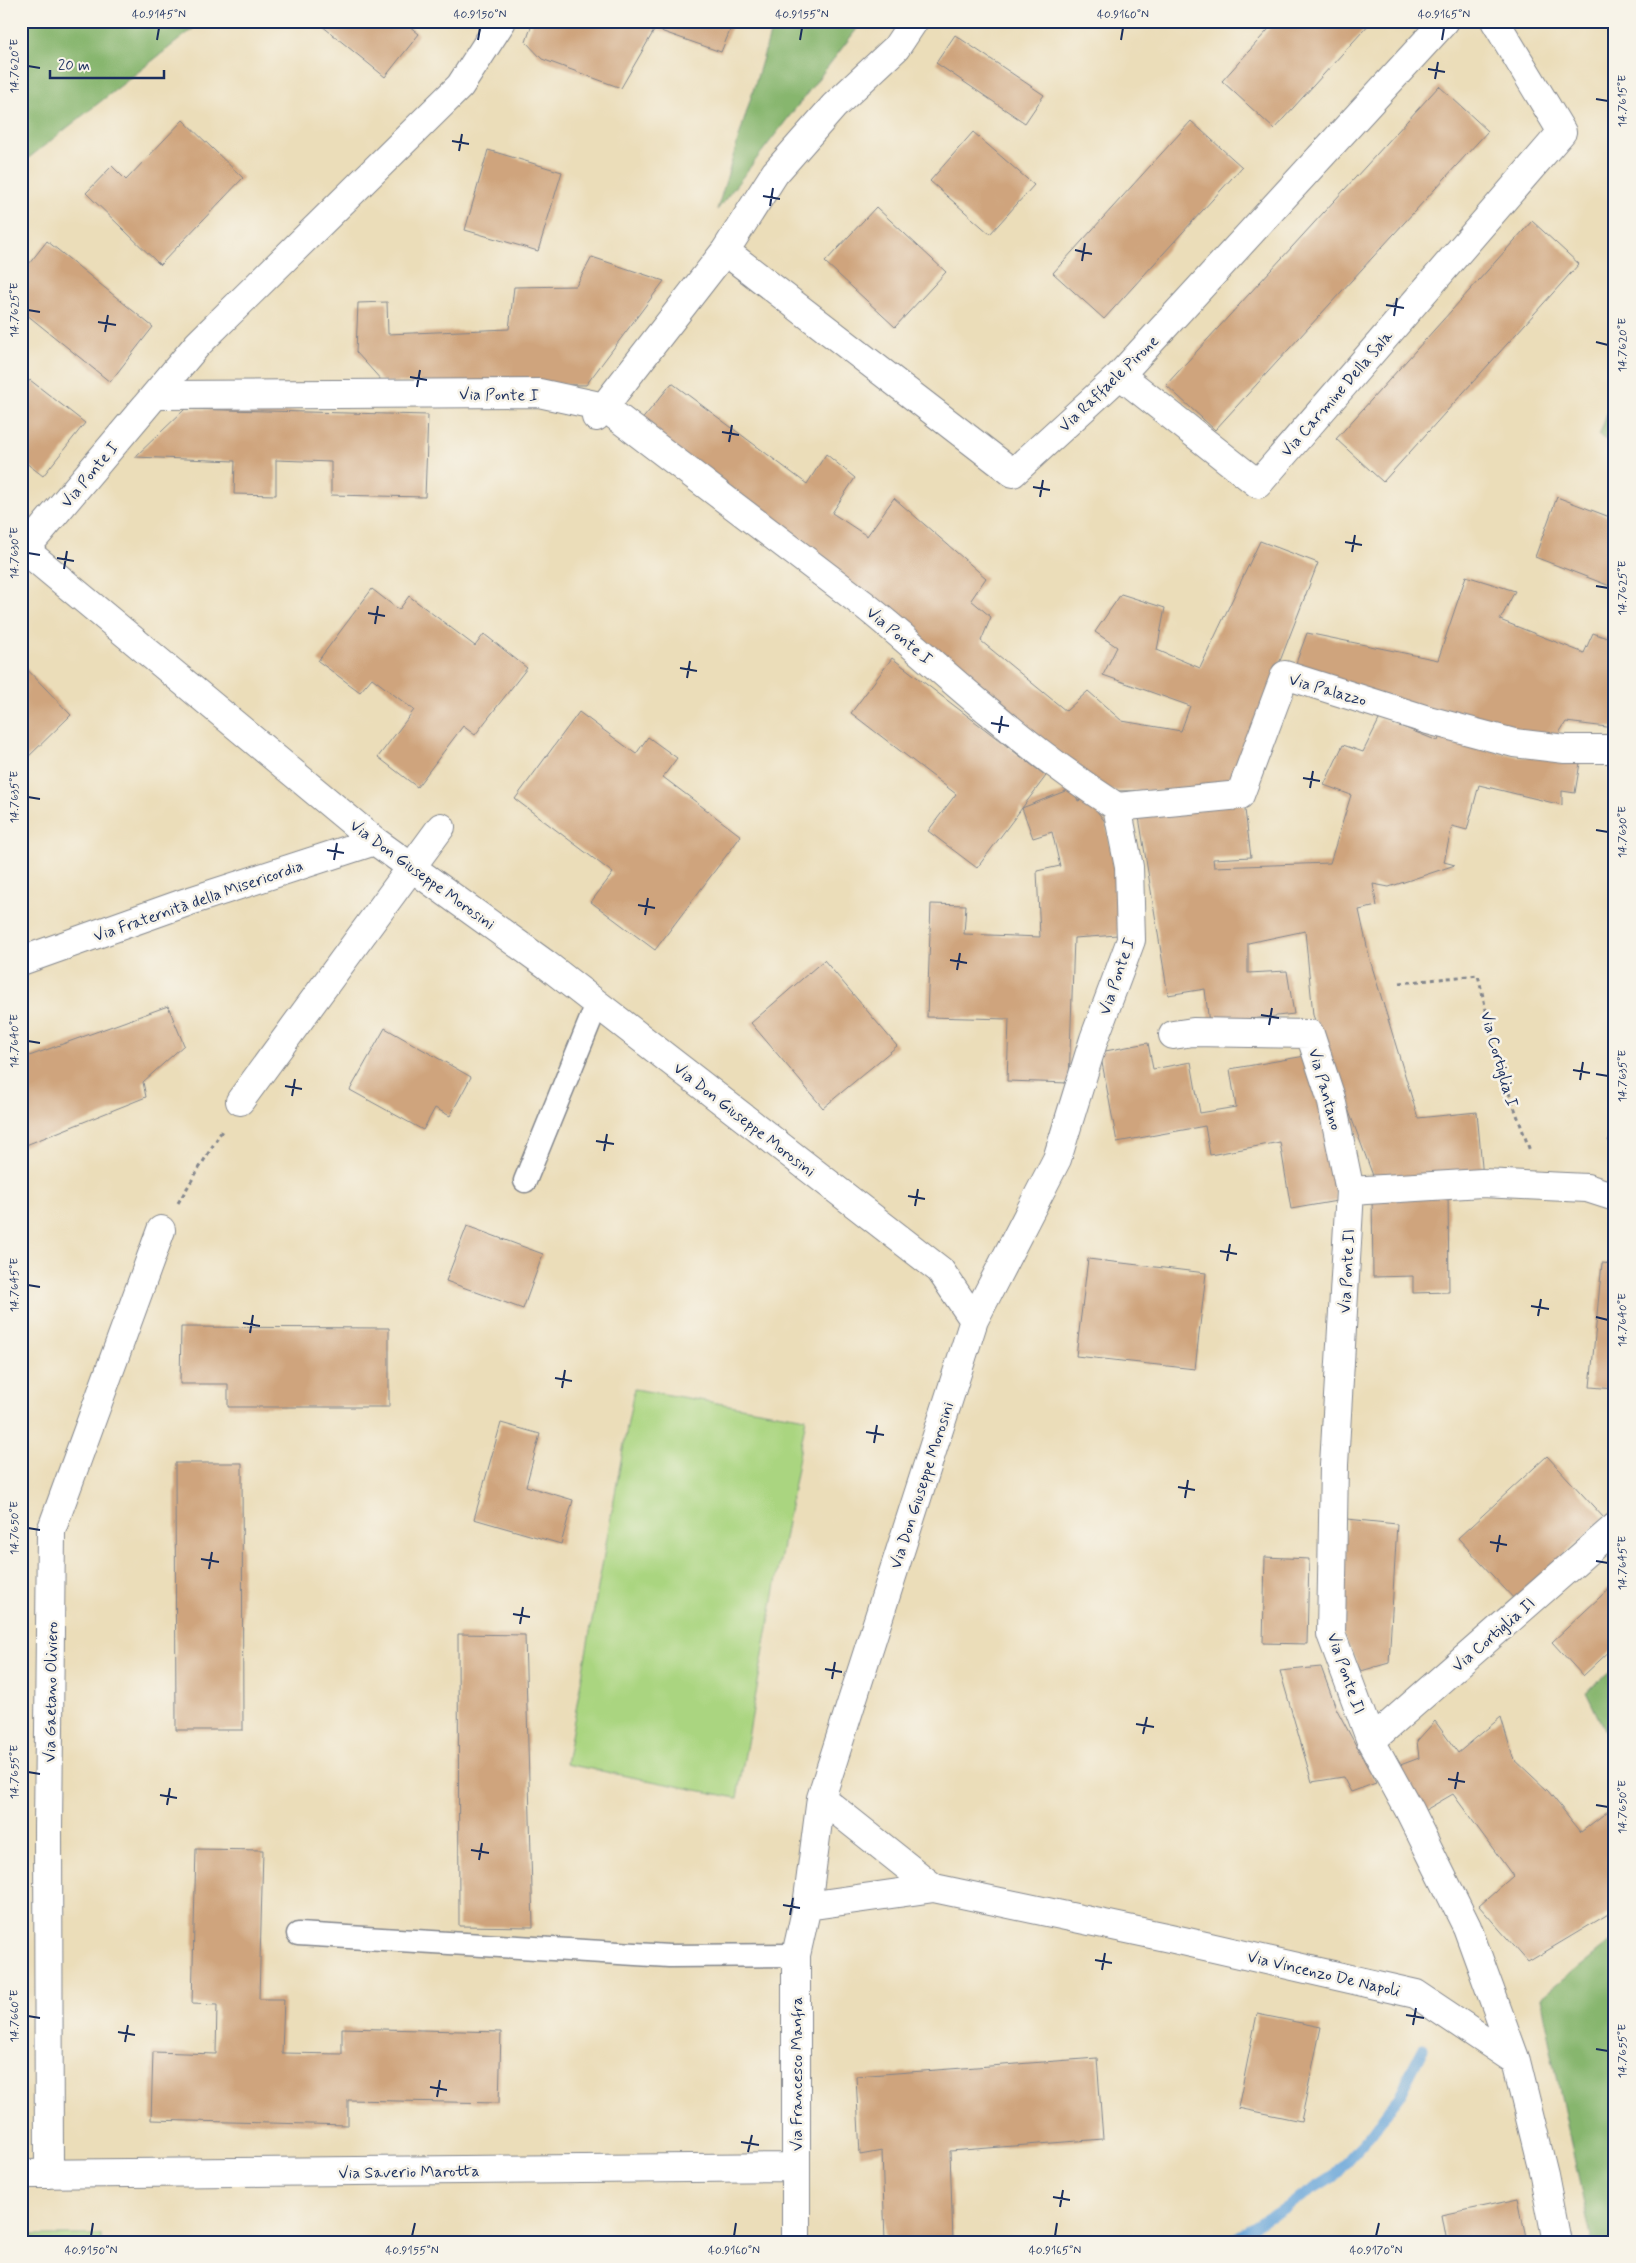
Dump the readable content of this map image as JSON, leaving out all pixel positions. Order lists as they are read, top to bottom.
{
  "streets": {
    "street": [
      "Via Raffaele Pirone",
      "Via Carmine Della Sala",
      "Via Ponte I",
      "Via Palazzo",
      "Via Don Giuseppe Morosini",
      "Via Fraternità della Misericordia",
      "Via Pantano",
      "Via Ponte II",
      "Via Cortiglia II",
      "Via Gaetano Oliviero",
      "Via Vincenzo De Napoli",
      "Via Francesco Manfra",
      "Via Saverio Marotta"
    ],
    "path": ["Via Cortiglia I"]
  },
  "crossings": [
    ["Via Raffaele Pirone", "Via Carmine Della Sala"],
    ["Via Ponte I", "Via Palazzo"],
    ["Via Ponte I", "Via Don Giuseppe Morosini"],
    ["Via Don Giuseppe Morosini", "Via Fraternità della Misericordia"],
    ["Via Don Giuseppe Morosini", "Via Vincenzo De Napoli"],
    ["Via Don Giuseppe Morosini", "Via Francesco Manfra"],
    ["Via Pantano", "Via Ponte II"],
    ["Via Ponte II", "Via Cortiglia II"],
    ["Via Ponte II", "Via Vincenzo De Napoli"],
    ["Via Gaetano Oliviero", "Via Saverio Marotta"],
    ["Via Vincenzo De Napoli", "Via Francesco Manfra"],
    ["Via Francesco Manfra", "Via Saverio Marotta"]
  ],
  "scale_bar": "20 m",
  "coordinates": [
    "40.9145°N",
    "40.9150°N",
    "40.9155°N",
    "40.9160°N",
    "40.9165°N",
    "14.7620°E",
    "14.7615°E",
    "14.7625°E",
    "14.7630°E",
    "14.7635°E",
    "14.7640°E",
    "14.7645°E",
    "14.7650°E",
    "14.7655°E",
    "14.7660°E",
    "40.9170°N"
  ]
}
